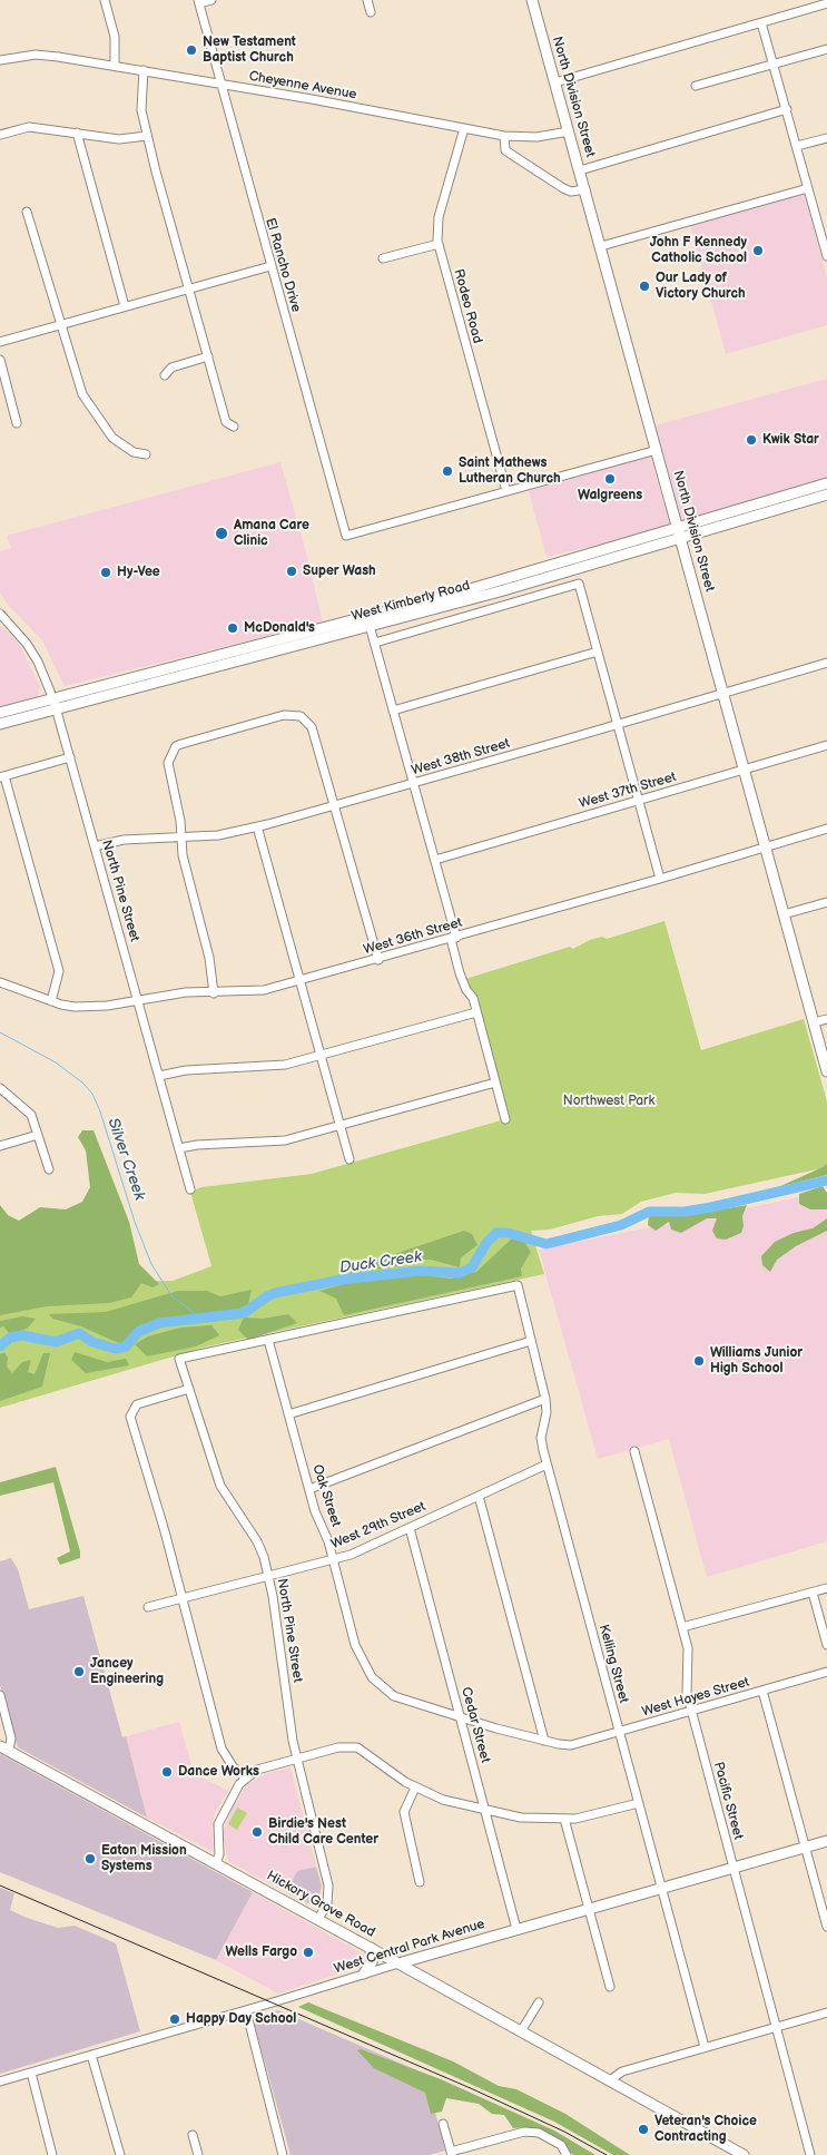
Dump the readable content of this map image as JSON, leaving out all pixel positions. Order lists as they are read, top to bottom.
{
  "streets": {
    "main road": [
      "North Division Street",
      "West Kimberly Road",
      "Hickory Grove Road",
      "West Central Park Avenue"
    ],
    "street": [
      "Cheyenne Avenue",
      "El Rancho Drive",
      "Rodeo Road",
      "West 38th Street",
      "West 37th Street",
      "North Pine Street",
      "West 36th Street",
      "Oak Street",
      "West 29th Street",
      "Kelling Street",
      "West Hayes Street",
      "Cedar Street",
      "Pacific Street"
    ]
  },
  "crossings": [
    ["Cheyenne Avenue", "North Division Street"],
    ["Cheyenne Avenue", "El Rancho Drive"],
    ["Cheyenne Avenue", "Rodeo Road"],
    ["North Division Street", "West Kimberly Road"],
    ["North Division Street", "West 38th Street"],
    ["North Division Street", "West 37th Street"],
    ["North Division Street", "West 36th Street"],
    ["El Rancho Drive", "Rodeo Road"],
    ["West Kimberly Road", "North Pine Street"],
    ["West 38th Street", "North Pine Street"],
    ["North Pine Street", "West 36th Street"],
    ["North Pine Street", "Oak Street"],
    ["North Pine Street", "West 29th Street"],
    ["North Pine Street", "Kelling Street"],
    ["North Pine Street", "Hickory Grove Road"],
    ["Oak Street", "West 29th Street"],
    ["Oak Street", "Kelling Street"],
    ["Oak Street", "West Hayes Street"],
    ["West 29th Street", "Kelling Street"],
    ["West 29th Street", "Cedar Street"],
    ["Kelling Street", "West Hayes Street"],
    ["Kelling Street", "West Central Park Avenue"],
    ["West Hayes Street", "Cedar Street"],
    ["West Hayes Street", "Pacific Street"],
    ["Cedar Street", "West Central Park Avenue"],
    ["Pacific Street", "West Central Park Avenue"],
    ["Hickory Grove Road", "West Central Park Avenue"]
  ],
  "water": ["Silver Creek", "Duck Creek"],
  "parks": ["Northwest Park"],
  "places": [
    "New Testament Baptist Church",
    "John F Kennedy Catholic School",
    "Our Lady of Victory Church",
    "Kwik Star",
    "Saint Mathews Lutheran Church",
    "Walgreens",
    "Amana Care Clinic",
    "Super Wash",
    "Hy-Vee",
    "McDonald's",
    "Williams Junior High School",
    "Jancey Engineering",
    "Dance Works",
    "Birdie's Nest Child Care Center",
    "Eaton Mission Systems",
    "Wells Fargo",
    "Happy Day School",
    "Veteran's Choice Contracting"
  ]
}
